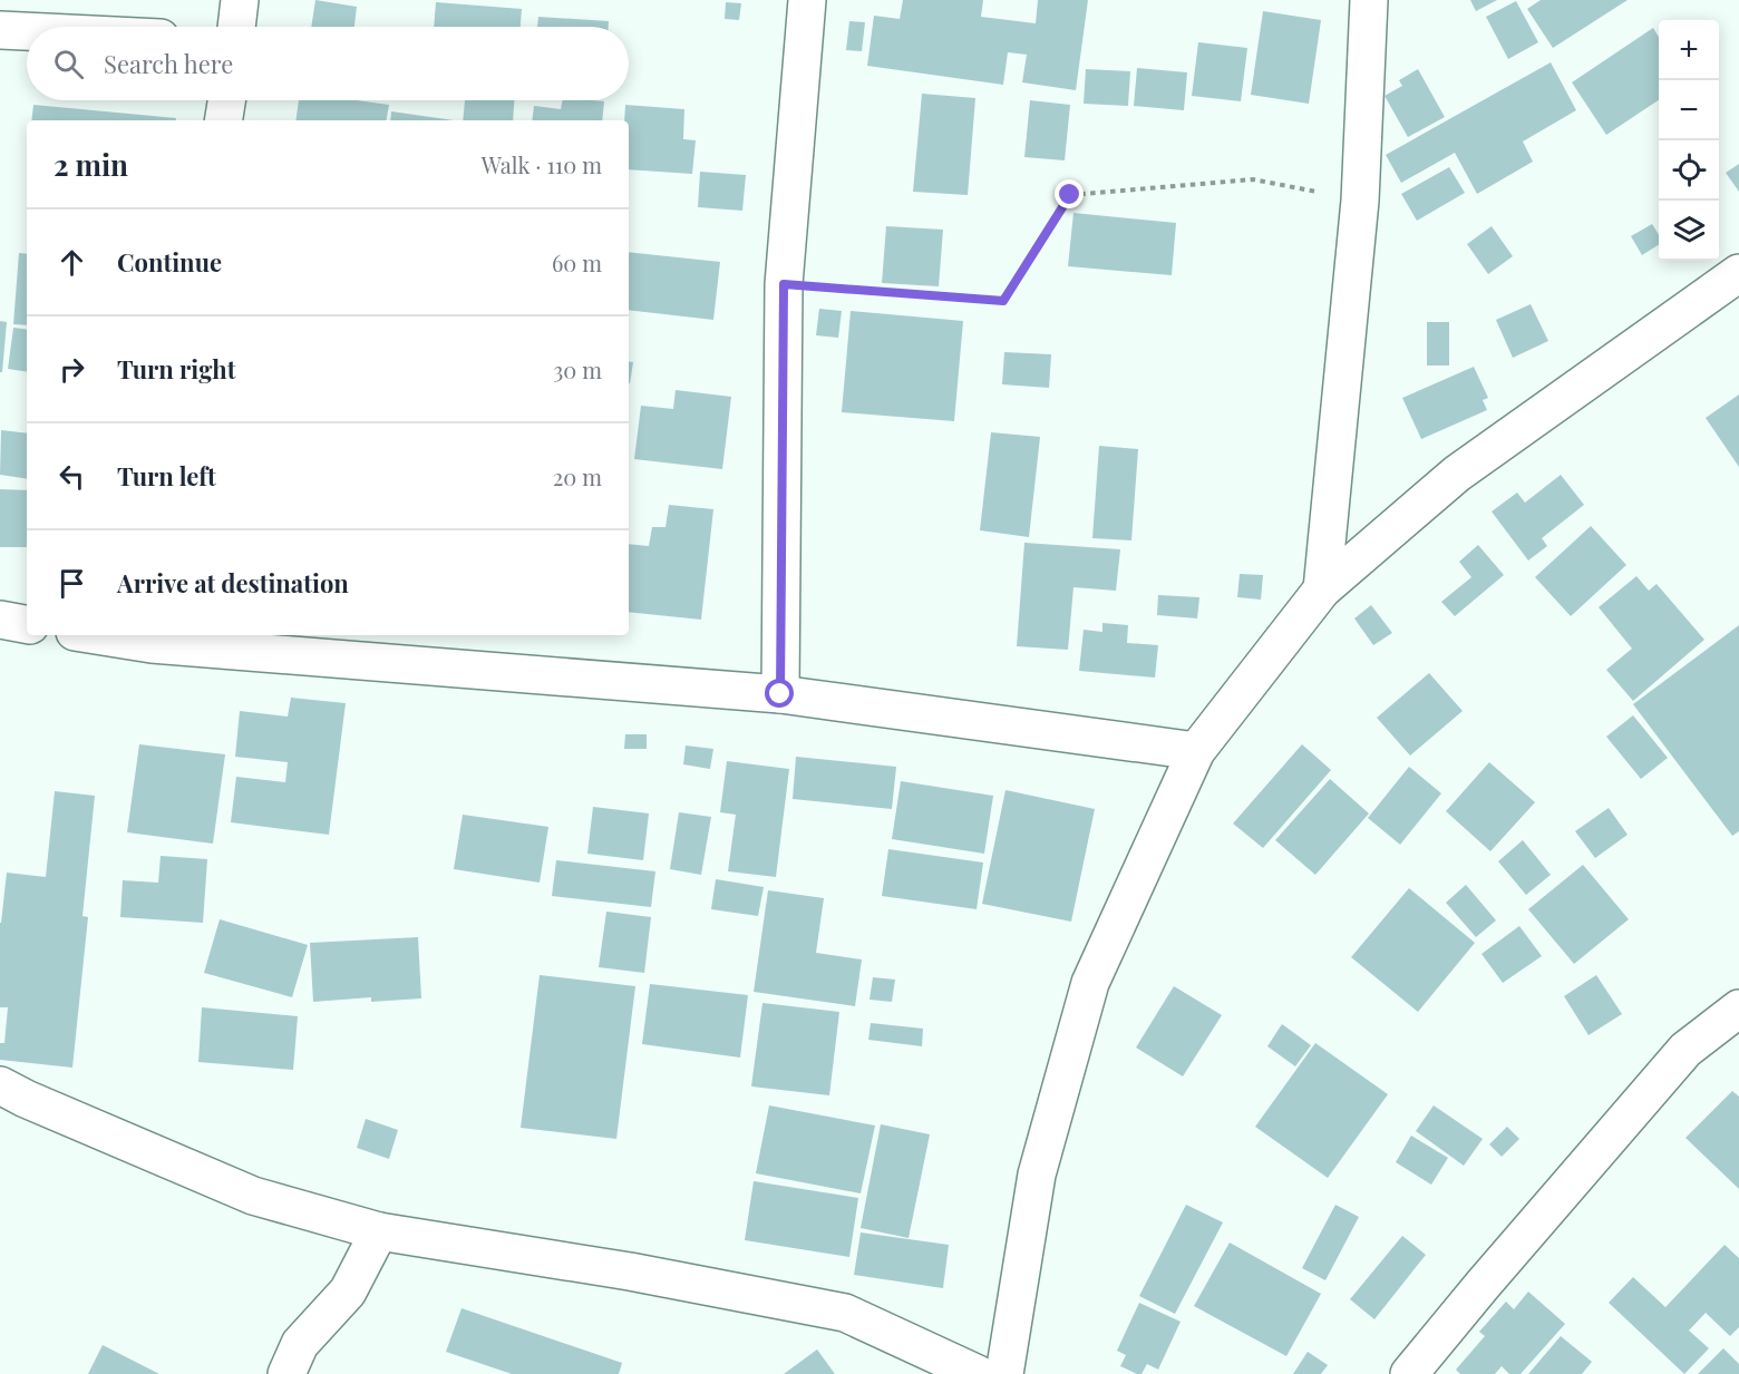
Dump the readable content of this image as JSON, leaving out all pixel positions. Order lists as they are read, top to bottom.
{
  "page": {
    "map_buttons": ["+", "−"],
    "search": "Search here",
    "heading": ["2 min", "Walk · 110 m"],
    "list": [
      ["Continue", "60 m"],
      ["Turn right", "30 m"],
      ["Turn left", "20 m"],
      "Arrive at destination"
    ]
  }
}
